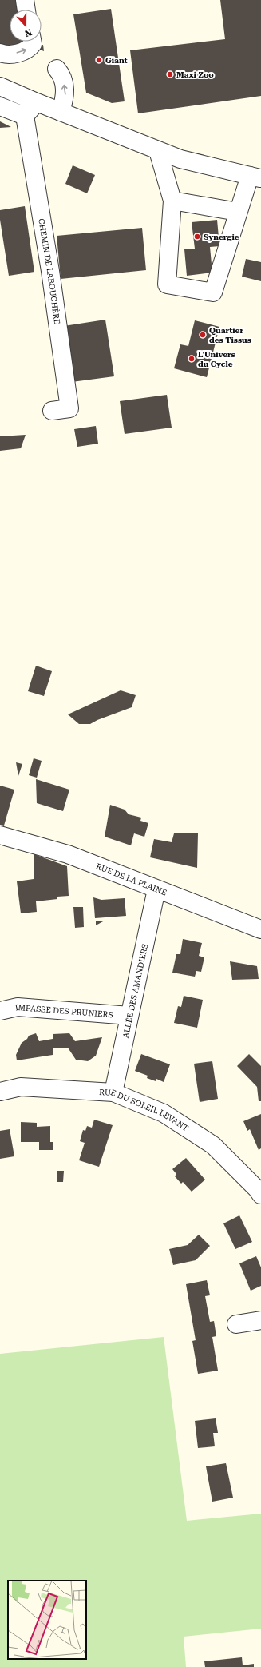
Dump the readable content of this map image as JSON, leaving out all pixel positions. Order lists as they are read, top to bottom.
{
  "streets": {
    "street": [
      "CHEMIN DE LABOUCHÈRE",
      "RUE DE LA PLAINE",
      "ALLÉE DES AMANDIERS",
      "IMPASSE DES PRUNIERS",
      "RUE DU SOLEIL LEVANT"
    ]
  },
  "crossings": [
    ["RUE DE LA PLAINE", "ALLÉE DES AMANDIERS"],
    ["ALLÉE DES AMANDIERS", "IMPASSE DES PRUNIERS"],
    ["ALLÉE DES AMANDIERS", "RUE DU SOLEIL LEVANT"]
  ],
  "places": [
    "Giant",
    "Maxi Zoo",
    "Synergie",
    "Quartier des Tissus",
    "L'Univers du Cycle"
  ],
  "north": "bottom"
}
